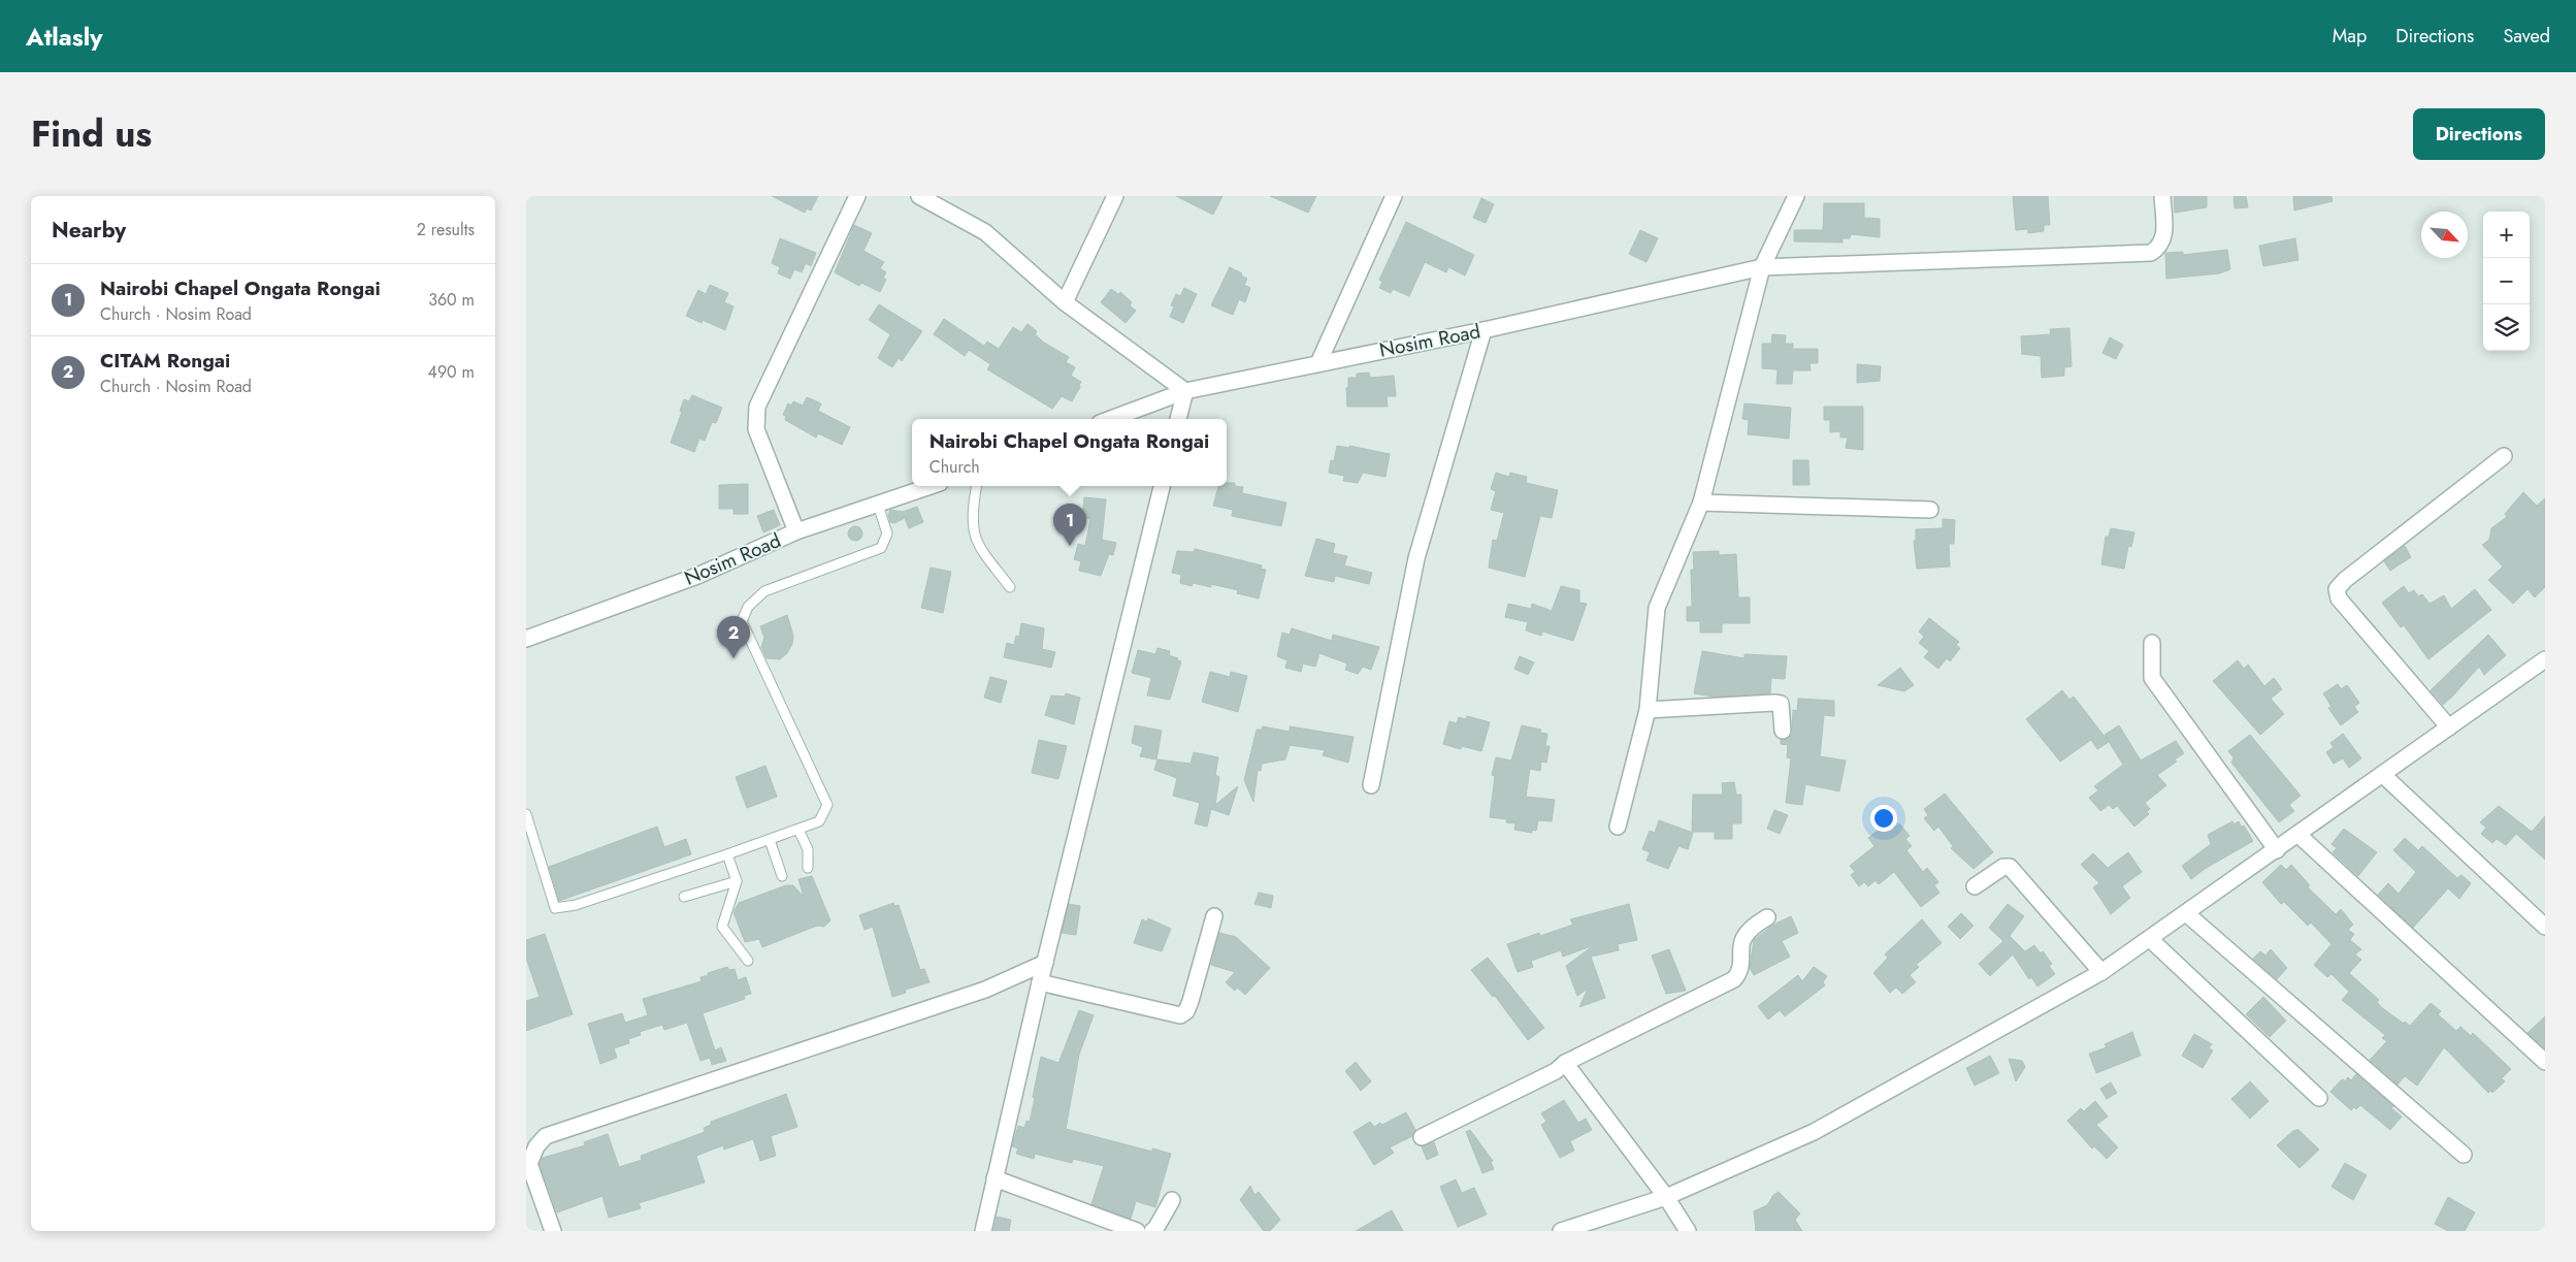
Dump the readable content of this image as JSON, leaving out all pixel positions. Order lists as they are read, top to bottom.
{
  "streets": {
    "street": ["Nosim Road"]
  },
  "north": "bottom right",
  "page": {
    "header": "Atlasly",
    "nav": ["Map", "Directions", "Saved"],
    "title": "Find us",
    "buttons": "Directions",
    "heading": ["Nearby", "2 results"],
    "map_buttons": ["+", "−"],
    "list": [
      {
        "mark": "1",
        "name": "Nairobi Chapel Ongata Rongai",
        "note": "Church · Nosim Road",
        "value": "360 m"
      },
      {
        "mark": "2",
        "name": "CITAM Rongai",
        "note": "Church · Nosim Road",
        "value": "490 m"
      }
    ],
    "popup": ["Nairobi Chapel Ongata Rongai", "Church"],
    "pins": ["1", "2"]
  }
}
